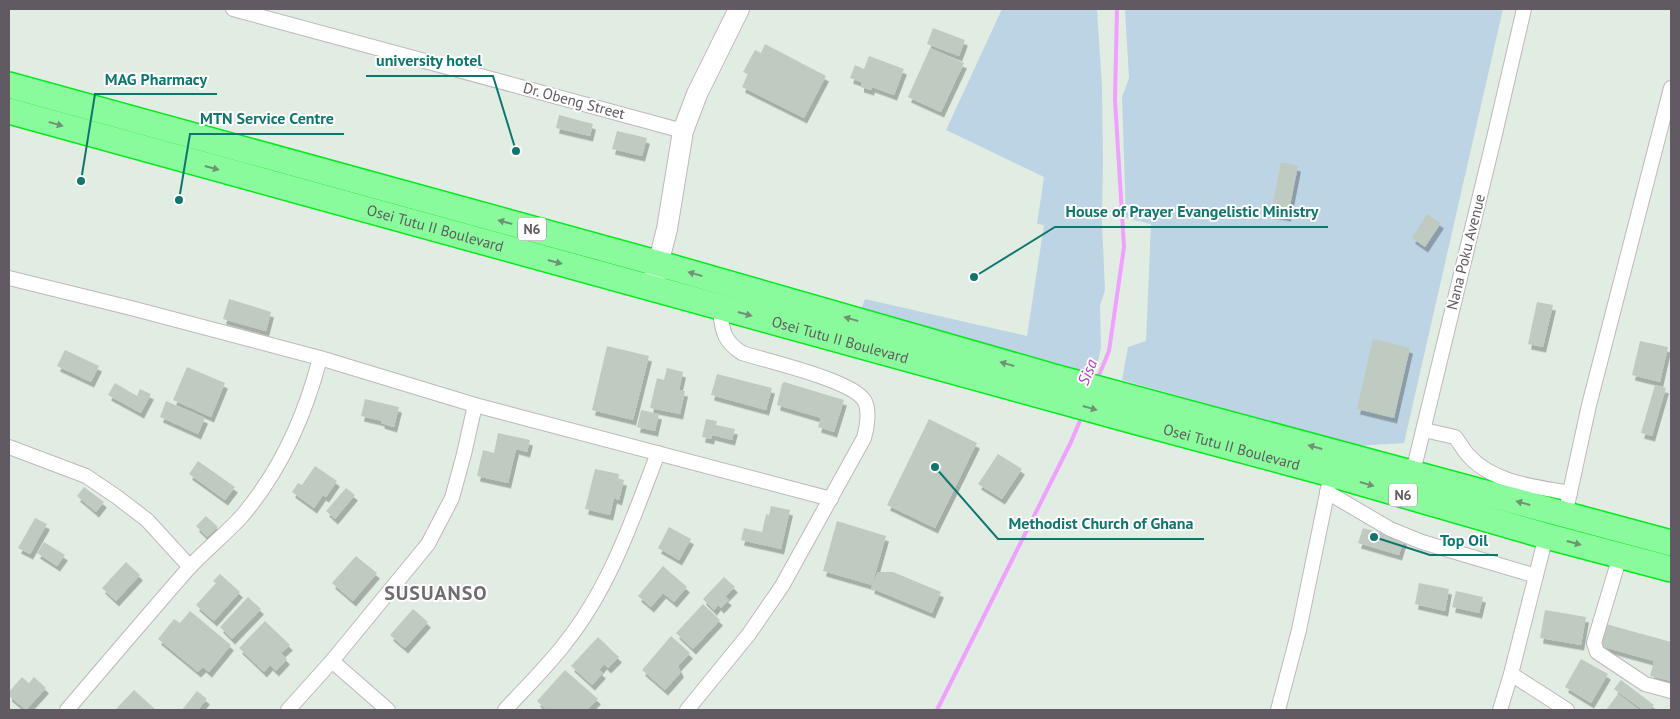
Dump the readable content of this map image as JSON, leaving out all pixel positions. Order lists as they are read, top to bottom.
{
  "streets": {
    "highway": ["Osei Tutu II Boulevard", "N6"],
    "street": ["Dr. Obeng Street", "Nana Poku Avenue"]
  },
  "crossings": [
    ["Osei Tutu II Boulevard", "Nana Poku Avenue"]
  ],
  "districts": ["SUSUANSO"],
  "water": ["Sisa"],
  "places": [
    "university hotel",
    "MAG Pharmacy",
    "MTN Service Centre",
    "House of Prayer Evangelistic Ministry",
    "Methodist Church of Ghana",
    "Top Oil"
  ]
}
